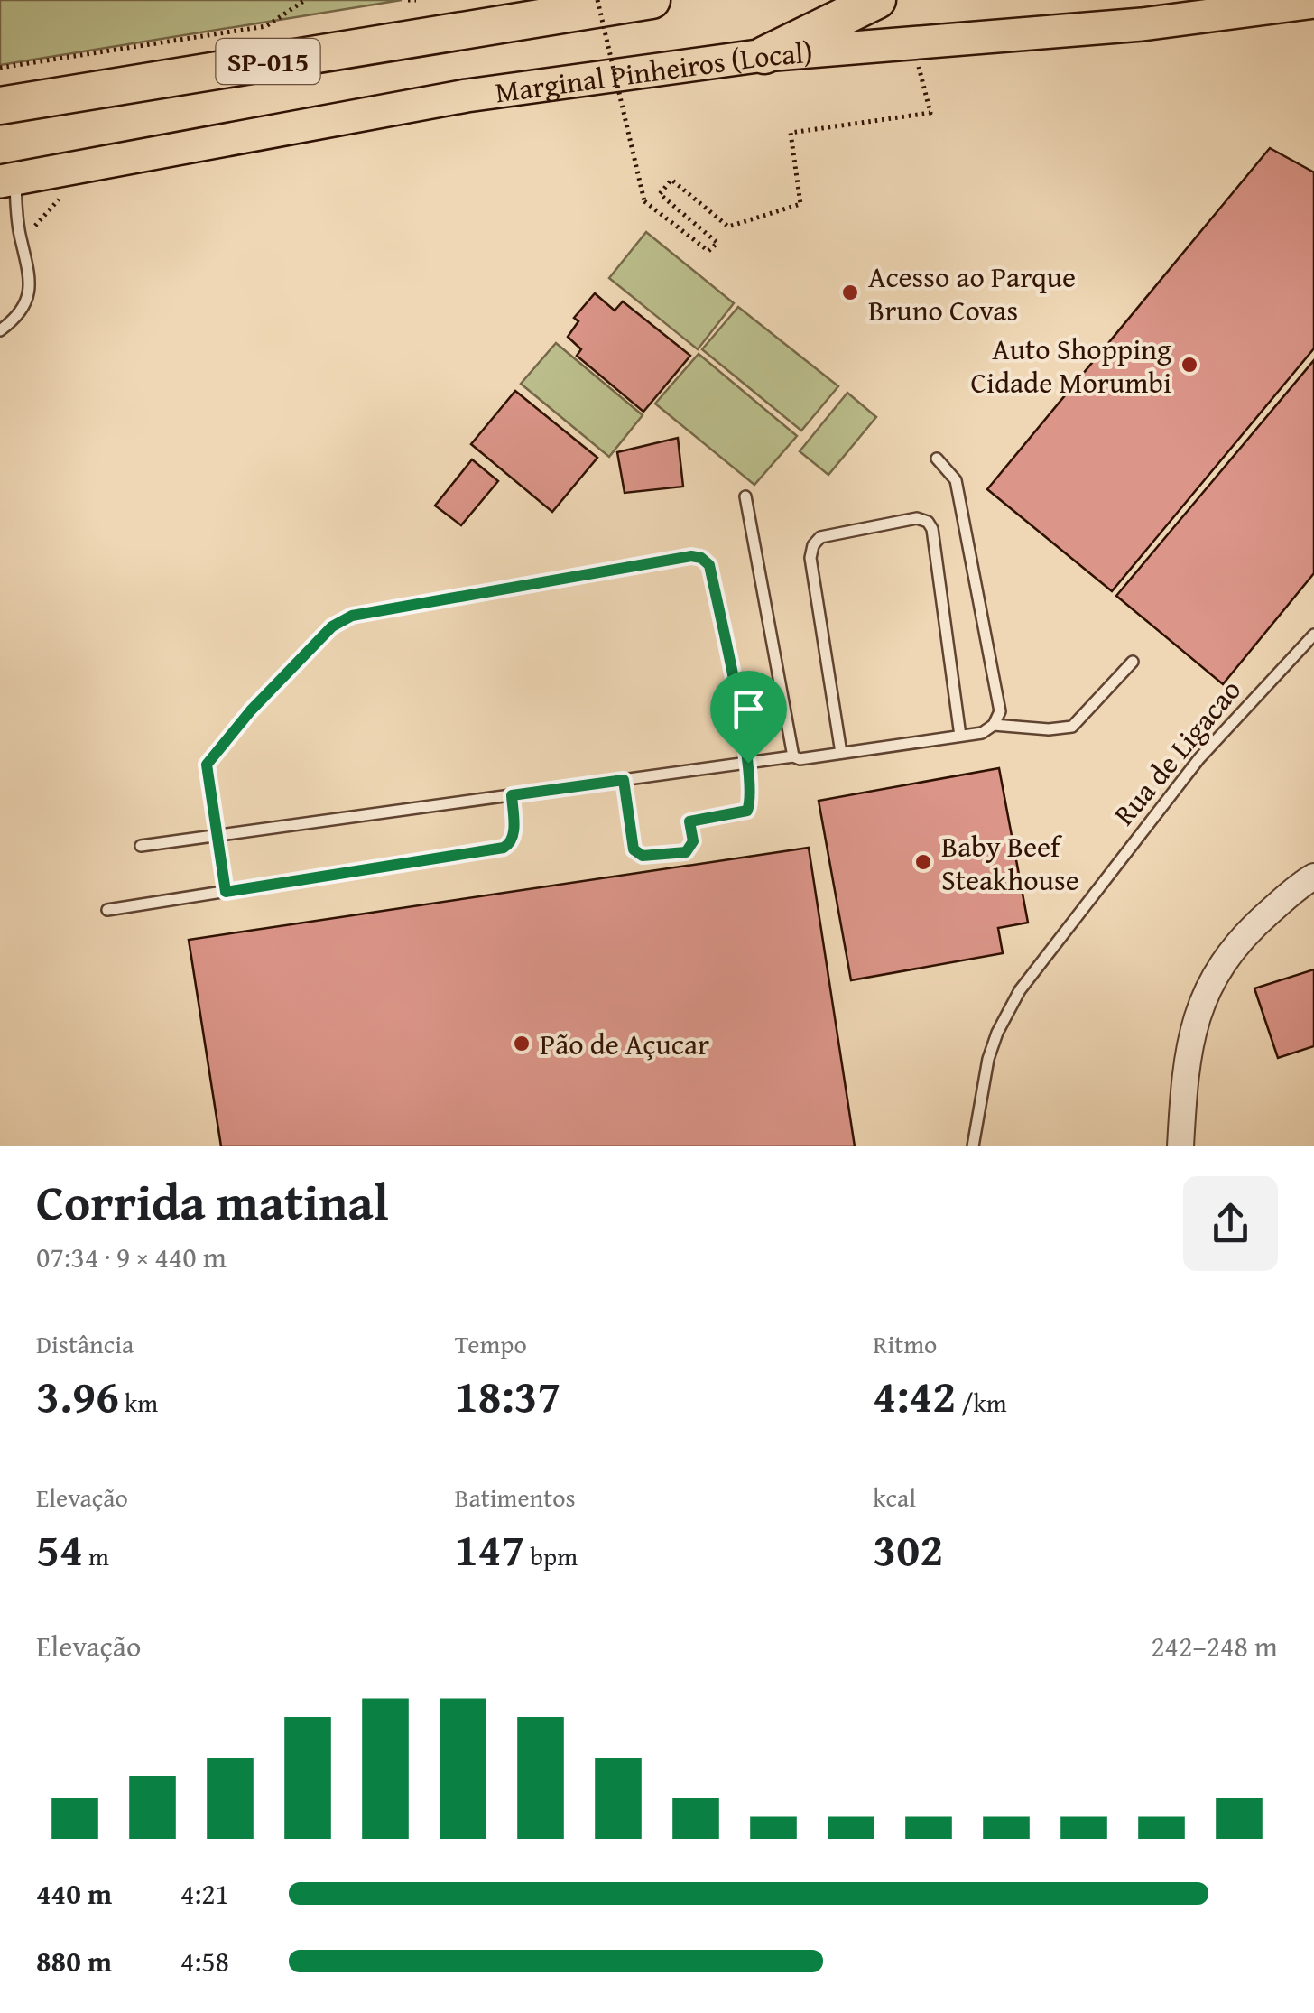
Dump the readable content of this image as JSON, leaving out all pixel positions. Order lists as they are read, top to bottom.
{
  "streets": {
    "highway": ["SP-015"],
    "main road": ["Marginal Pinheiros (Local)"],
    "lane": ["Rua de Ligacao"]
  },
  "places": [
    "Acesso ao Parque Bruno Covas",
    "Auto Shopping Cidade Morumbi",
    "Baby Beef Steakhouse",
    "Pão de Açucar"
  ],
  "page": {
    "heading": ["Corrida matinal", "07:34 · 9 × 440 m"],
    "stats": [
      ["Distância", "3.96 km"],
      ["Tempo", "18:37"],
      ["Ritmo", "4:42 /km"],
      ["Elevação", "54 m"],
      ["Batimentos", "147 bpm"],
      ["kcal", "302"]
    ],
    "chart": ["Elevação", "242–248 m"],
    "list": [
      {
        "name": "440 m",
        "note": "4:21"
      },
      {
        "name": "880 m",
        "note": "4:58"
      }
    ]
  }
}
